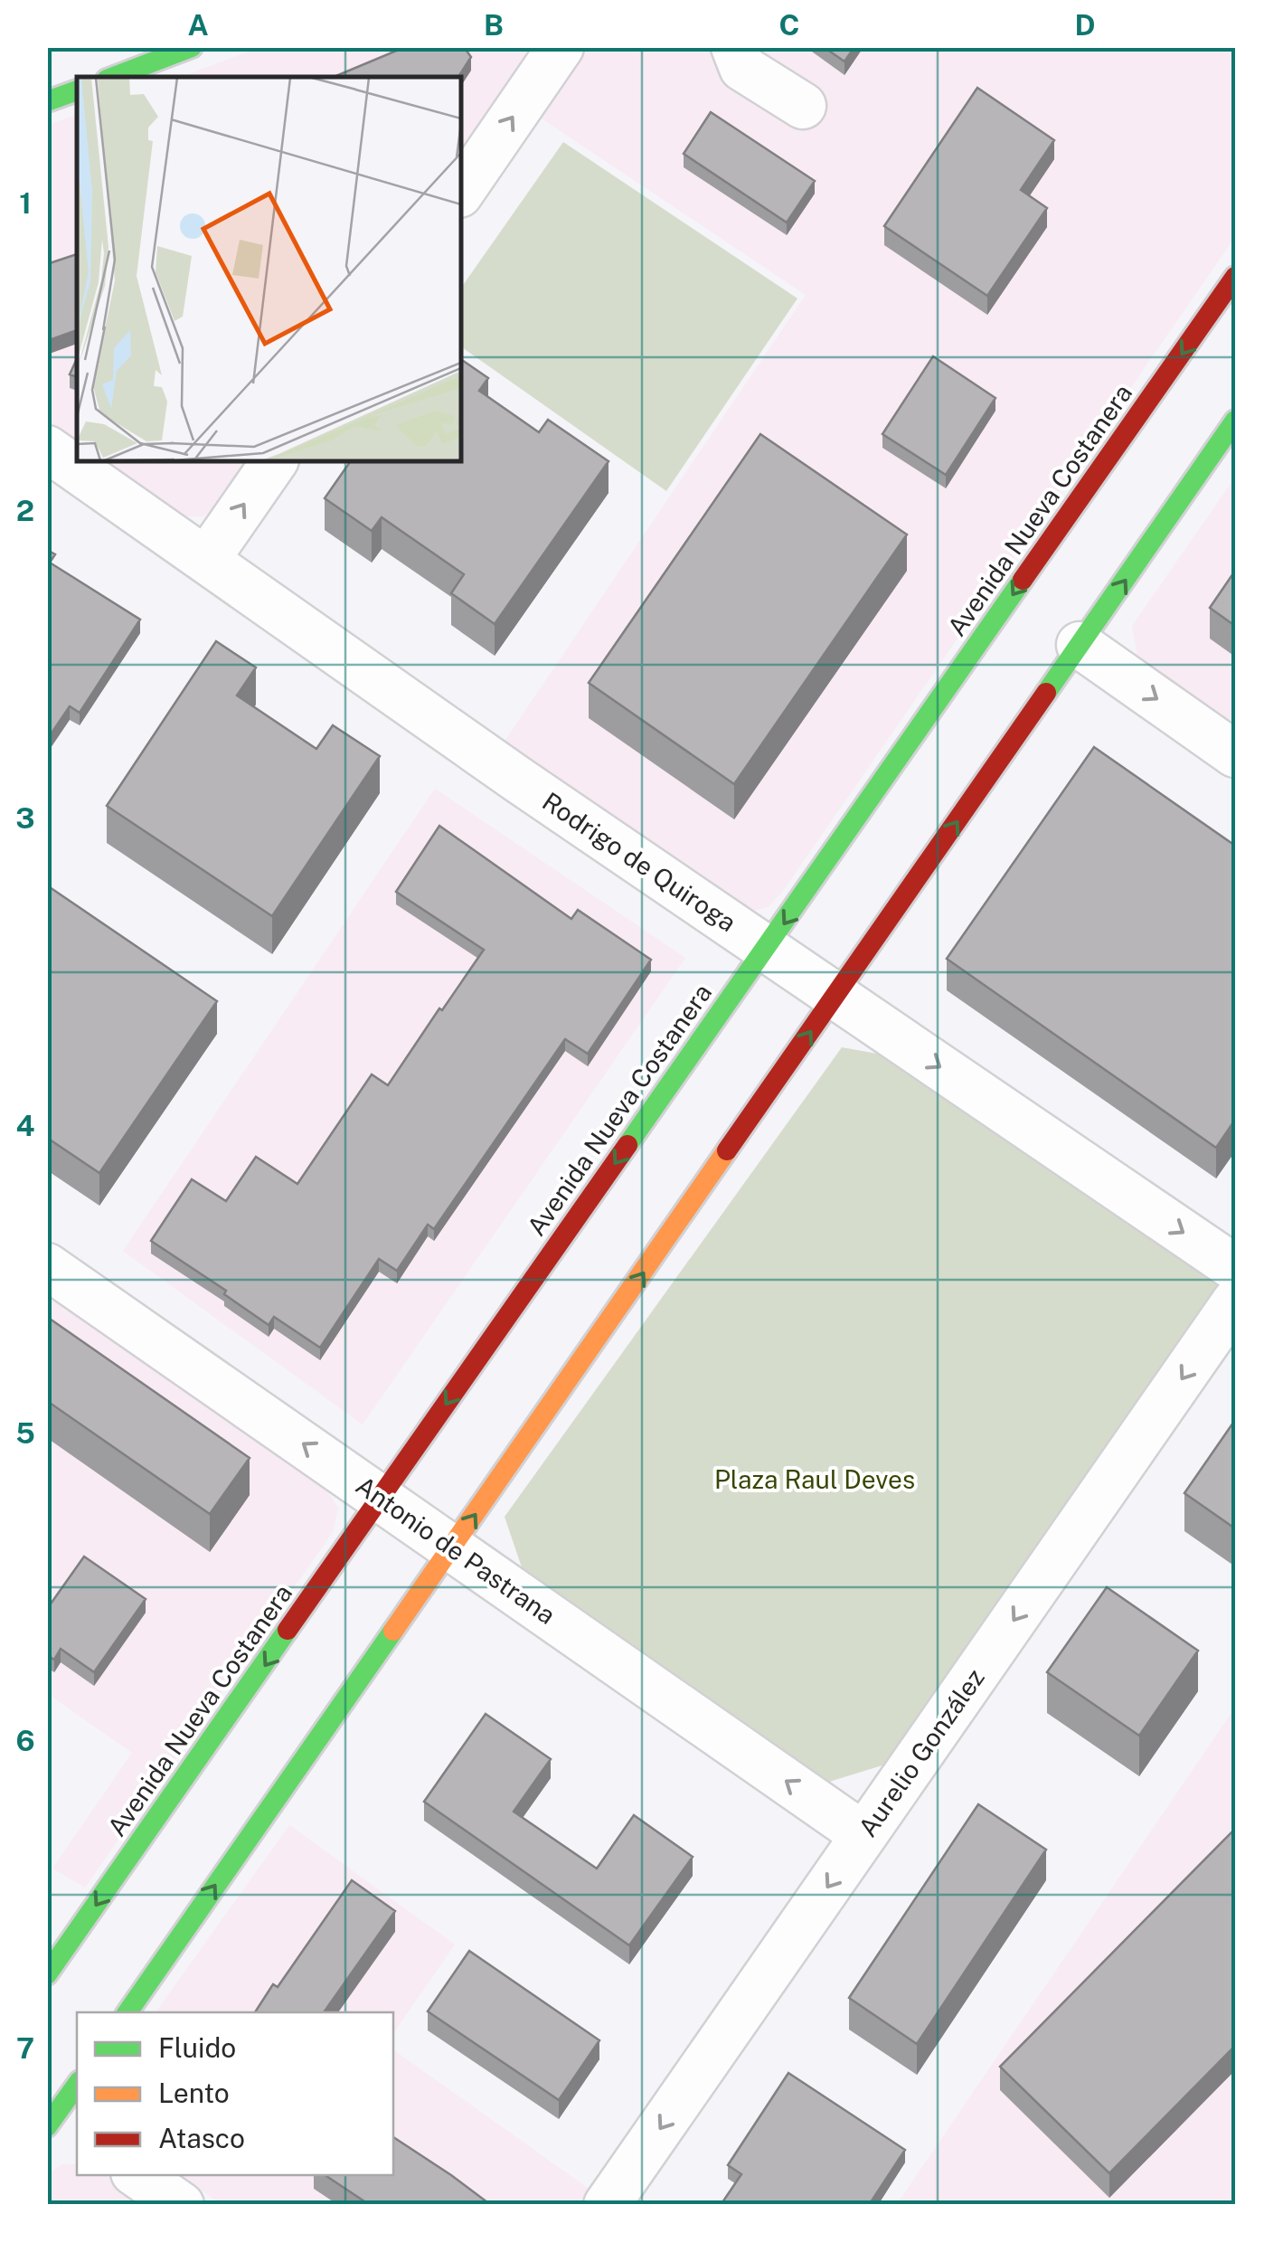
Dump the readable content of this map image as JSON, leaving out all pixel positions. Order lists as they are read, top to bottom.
{
  "streets": {
    "main road": ["Avenida Nueva Costanera"],
    "street": ["Rodrigo de Quiroga", "Antonio de Pastrana", "Aurelio González"]
  },
  "crossings": [
    ["Avenida Nueva Costanera", "Rodrigo de Quiroga"],
    ["Avenida Nueva Costanera", "Antonio de Pastrana"],
    ["Antonio de Pastrana", "Aurelio González"]
  ],
  "one_way": ["Antonio de Pastrana", "Aurelio González"],
  "parks": ["Plaza Raul Deves"],
  "legend": ["Fluido", "Lento", "Atasco"],
  "grid": {
    "columns": [
      "A",
      "B",
      "C",
      "D"
    ],
    "rows": [
      "1",
      "2",
      "3",
      "4",
      "5",
      "6",
      "7"
    ]
  }
}
